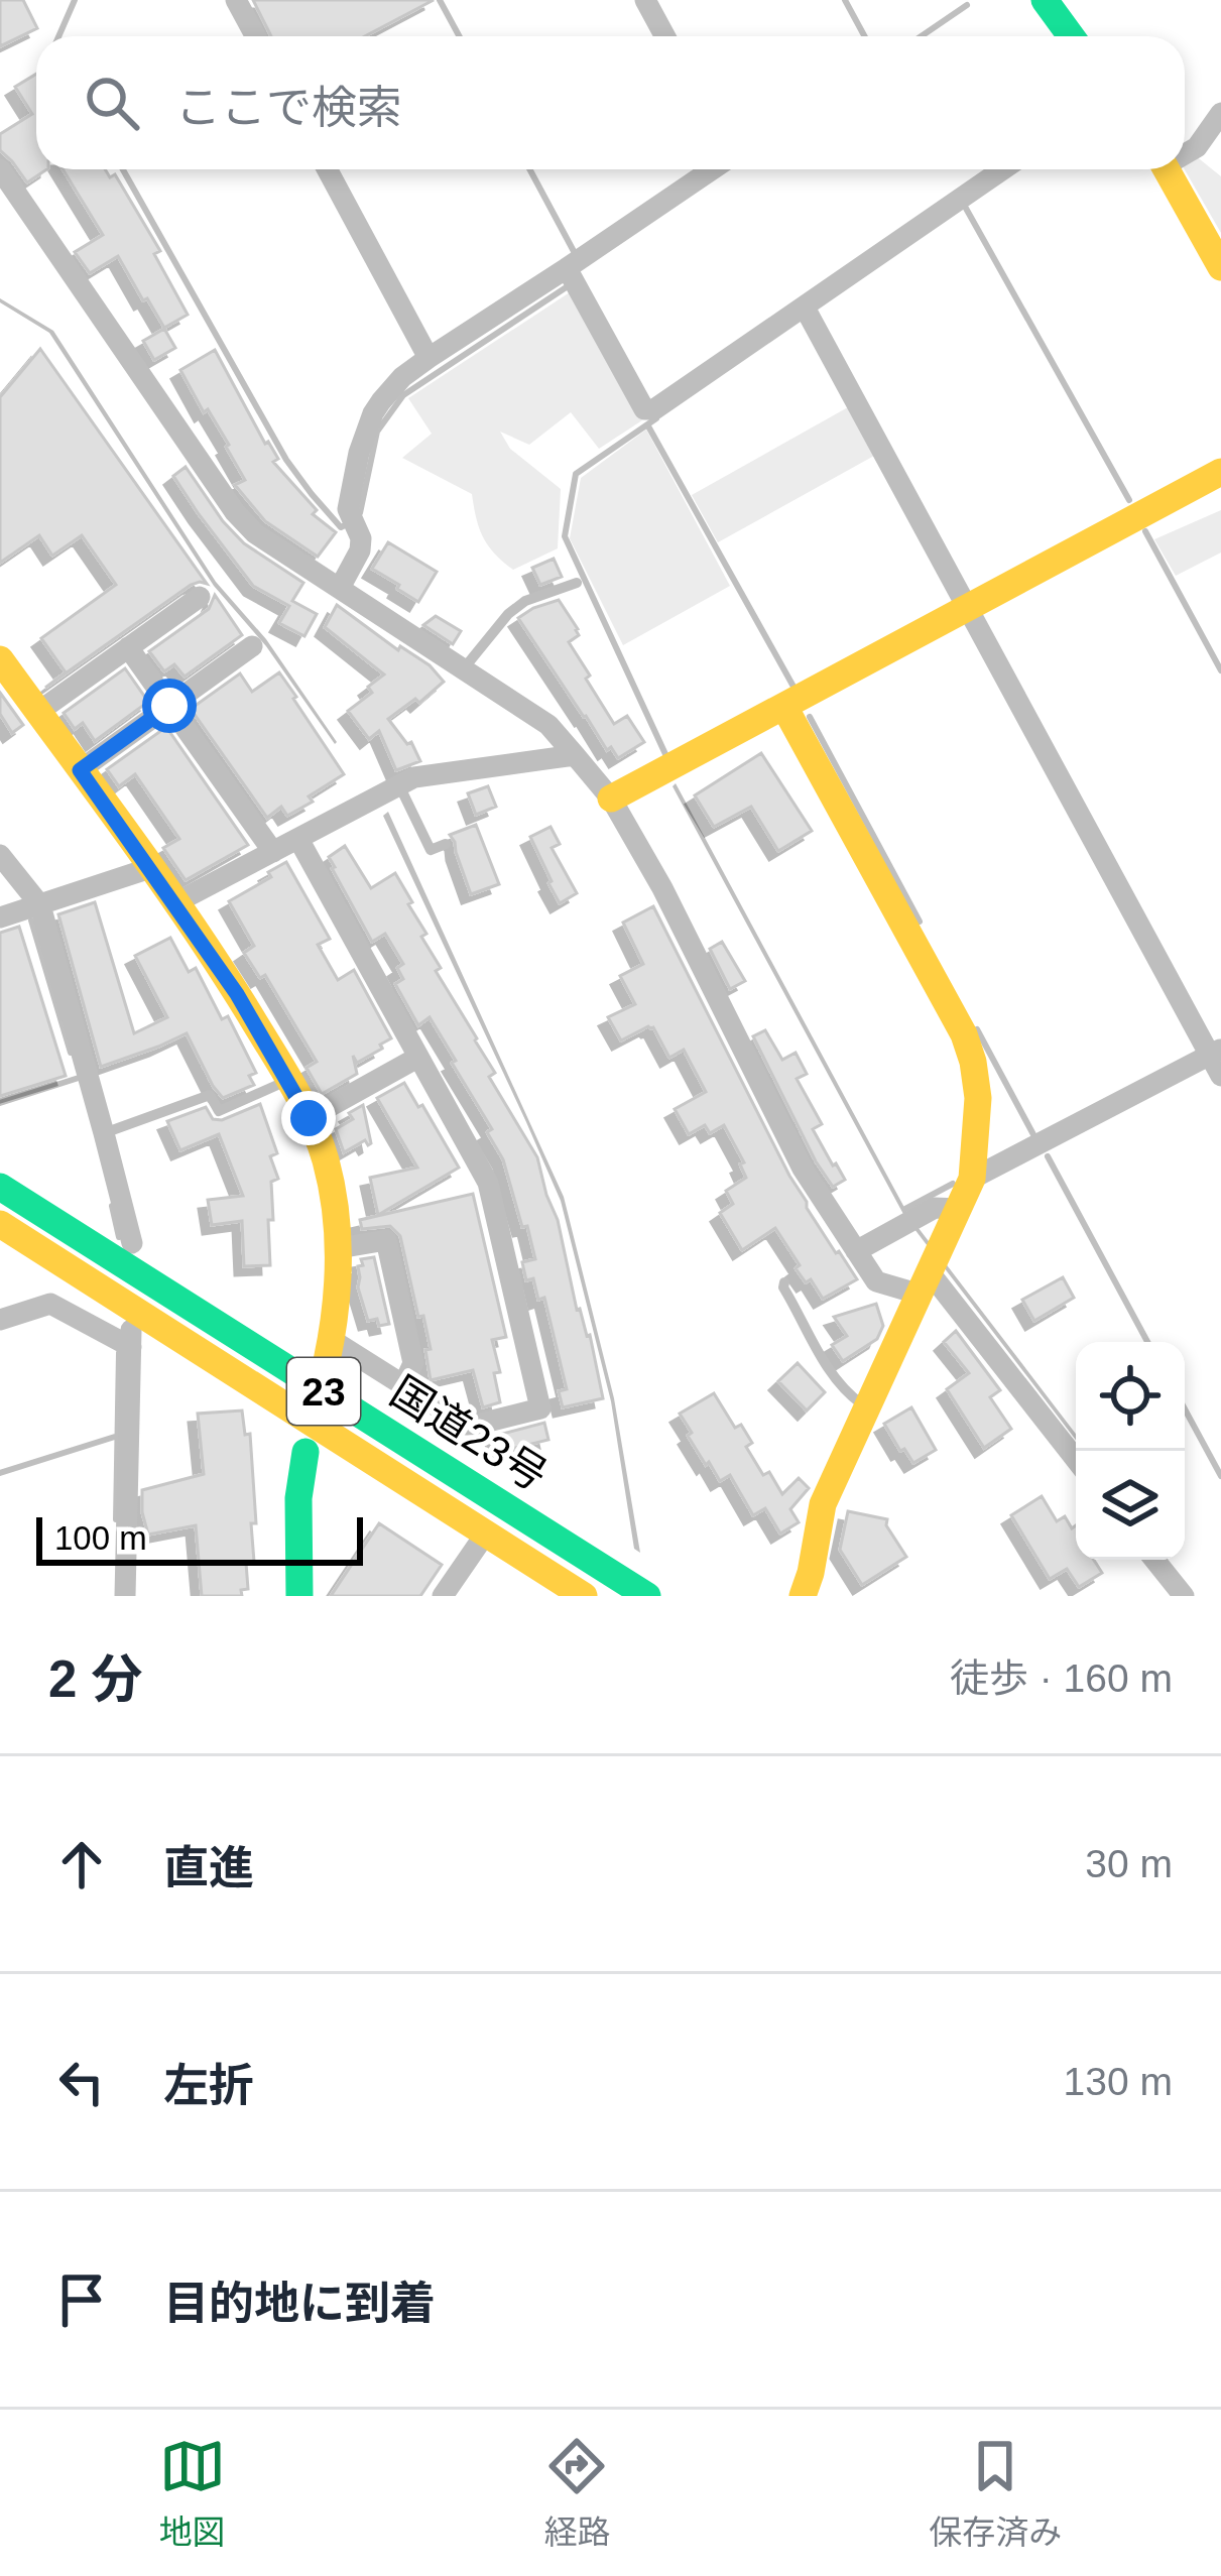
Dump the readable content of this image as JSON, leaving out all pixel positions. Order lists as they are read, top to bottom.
{
  "streets": {
    "main road": ["23", "国道23号"]
  },
  "scale_bar": "100 m",
  "page": {
    "search": "ここで検索",
    "scale": "100 m",
    "heading": ["2 分", "徒歩 · 160 m"],
    "list": [
      ["直進", "30 m"],
      ["左折", "130 m"],
      "目的地に到着"
    ],
    "nav": ["地図", "経路", "保存済み"]
  }
}
